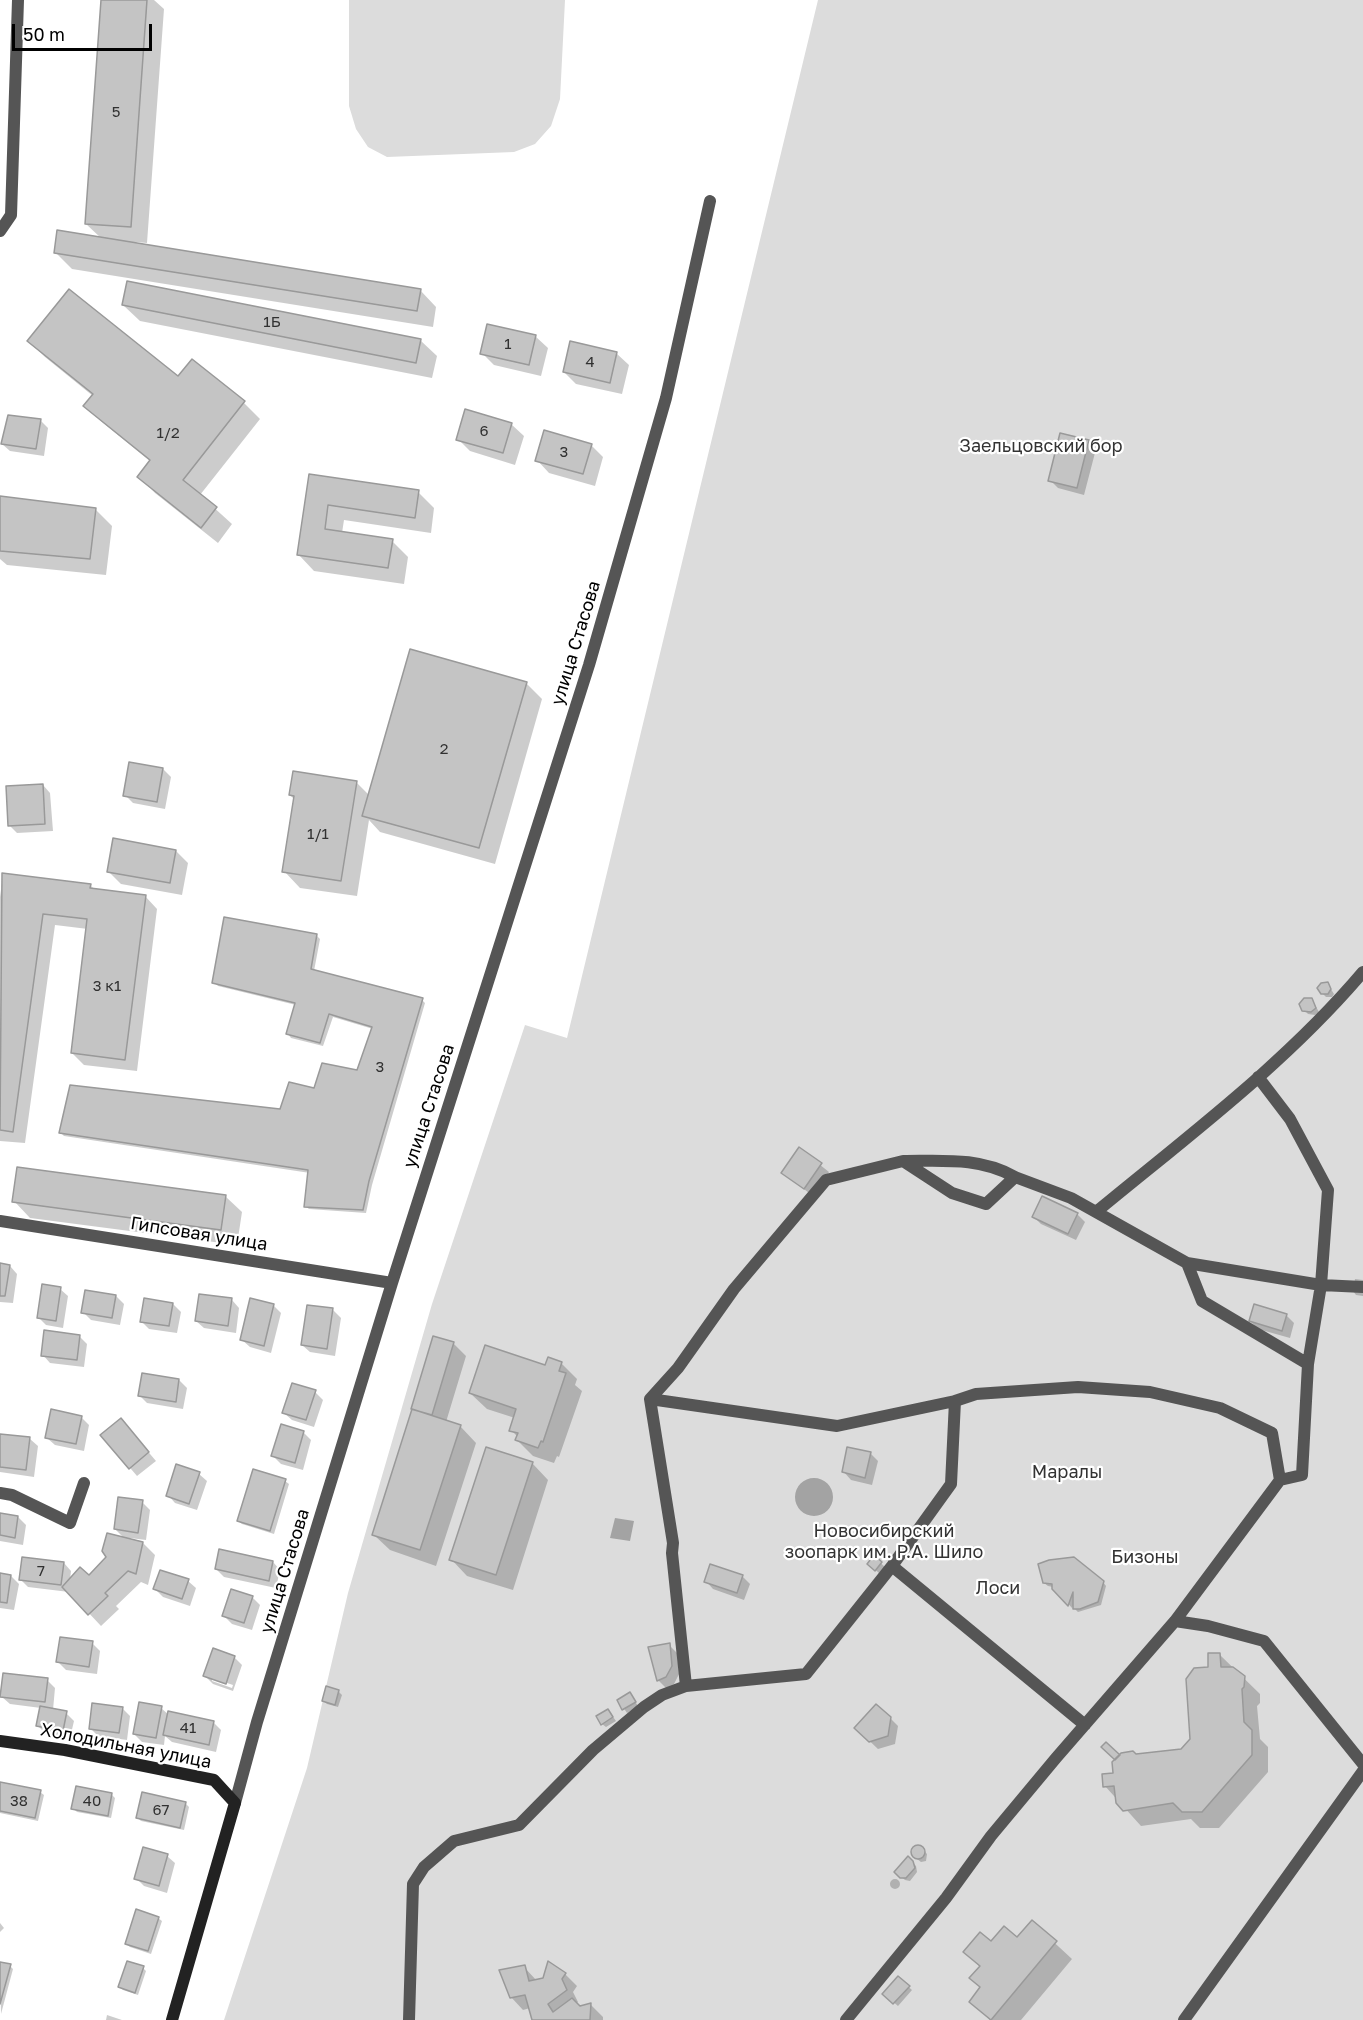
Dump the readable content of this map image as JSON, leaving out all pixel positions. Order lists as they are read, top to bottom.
{
  "streets": {
    "street": ["улица Стасова", "Гипсовая улица", "Холодильная улица"]
  },
  "crossings": [
    ["улица Стасова", "Гипсовая улица"],
    ["улица Стасова", "Холодильная улица"]
  ],
  "parks": [
    "Заельцовский бор",
    "Маралы",
    "Новосибирский зоопарк им. Р.А. Шило",
    "Бизоны",
    "Лоси"
  ],
  "house_numbers": [
    "5",
    "1Б",
    "1",
    "4",
    "6",
    "1/2",
    "3",
    "2",
    "1/1",
    "3 к1",
    "3",
    "7",
    "41",
    "38",
    "40",
    "67"
  ],
  "scale_bar": "50 m"
}
